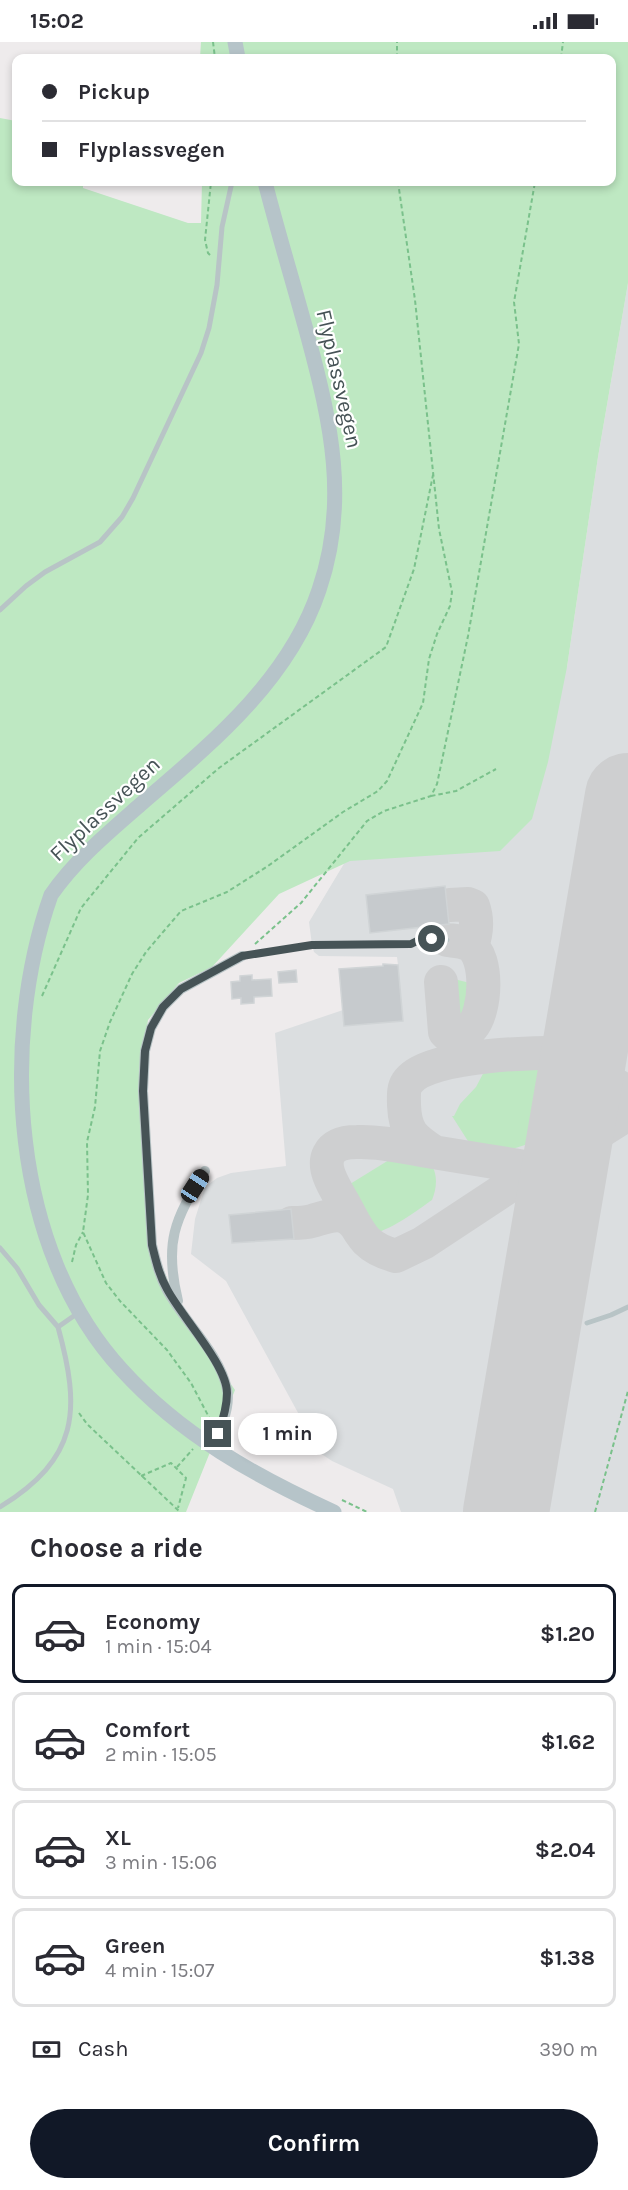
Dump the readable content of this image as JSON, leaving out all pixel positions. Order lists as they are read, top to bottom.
{
  "streets": {
    "main road": ["Flyplassvegen"]
  },
  "page": {
    "status": "15:02",
    "banner": ["Pickup", "Flyplassvegen"],
    "bubble": "1 min",
    "heading": "Choose a ride",
    "list": [
      {
        "name": "Economy",
        "note": "1 min · 15:04",
        "value": "$1.20"
      },
      {
        "name": "Comfort",
        "note": "2 min · 15:05",
        "value": "$1.62"
      },
      {
        "name": "XL",
        "note": "3 min · 15:06",
        "value": "$2.04"
      },
      {
        "name": "Green",
        "note": "4 min · 15:07",
        "value": "$1.38"
      }
    ],
    "pay": ["Cash", "390 m"],
    "buttons": "Confirm"
  }
}
